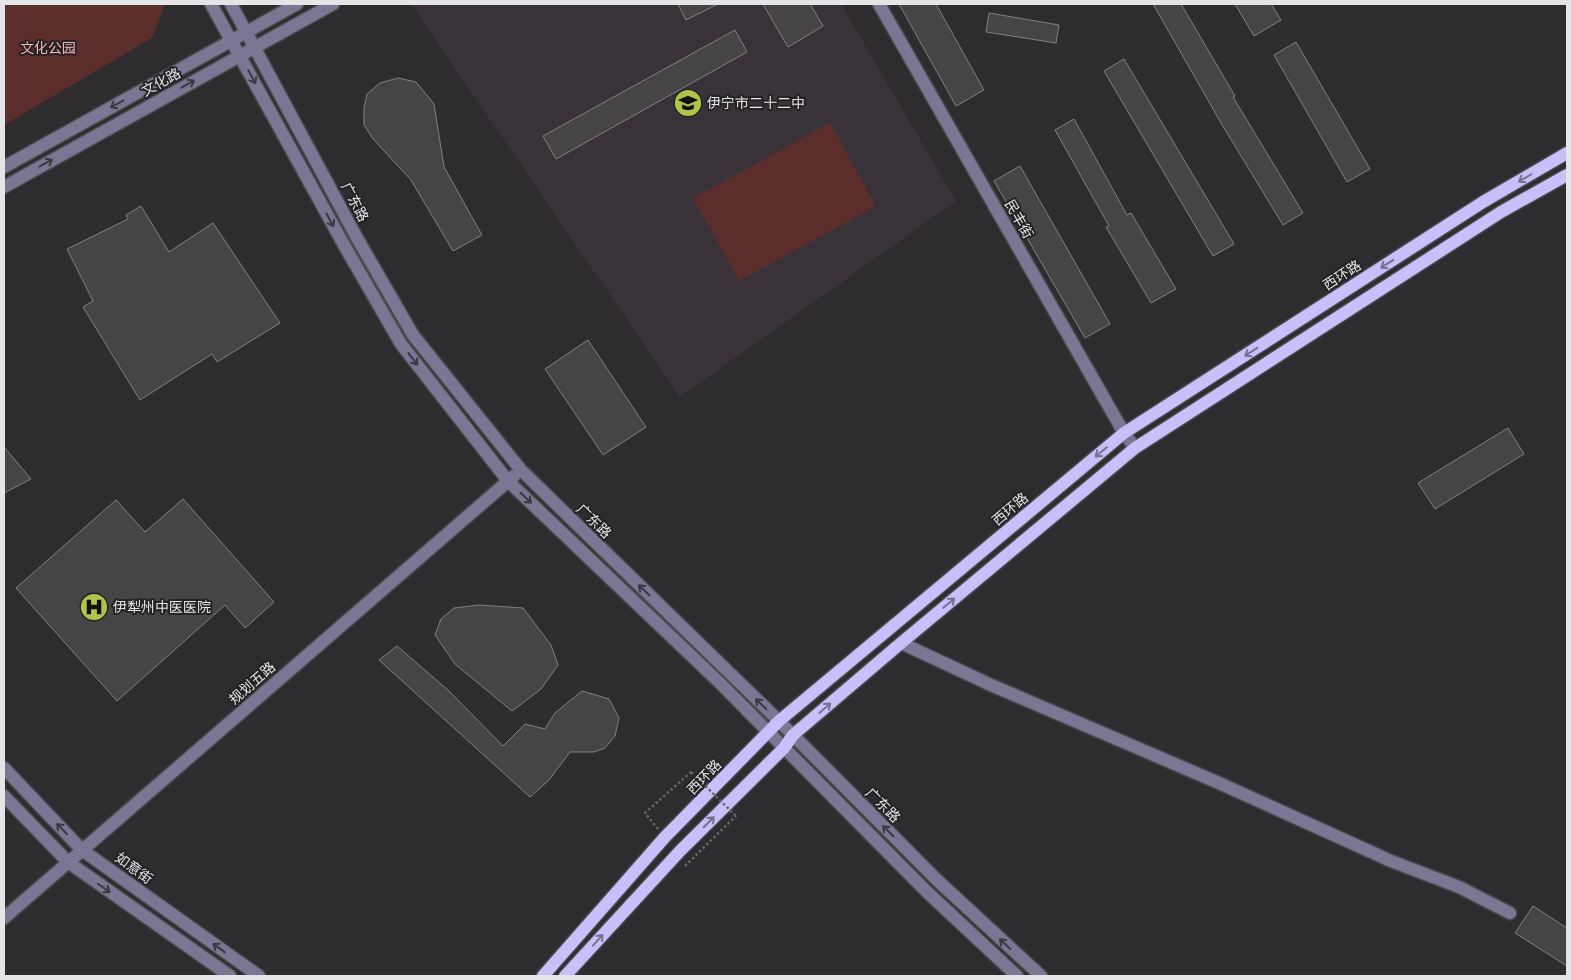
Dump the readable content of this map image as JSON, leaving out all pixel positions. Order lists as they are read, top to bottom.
{
  "streets": {
    "main road": ["西环路"],
    "street": [
      "文化路",
      "广东路",
      "民丰街",
      "规划五路",
      "如意街"
    ]
  },
  "crossings": [
    ["文化路", "广东路"],
    ["广东路", "西环路"],
    ["广东路", "规划五路"],
    ["民丰街", "西环路"],
    ["规划五路", "如意街"]
  ],
  "parks": ["文化公园"],
  "places": {
    "school or university": ["伊宁市二十二中"],
    "hospital": ["伊犁州中医医院"]
  }
}
